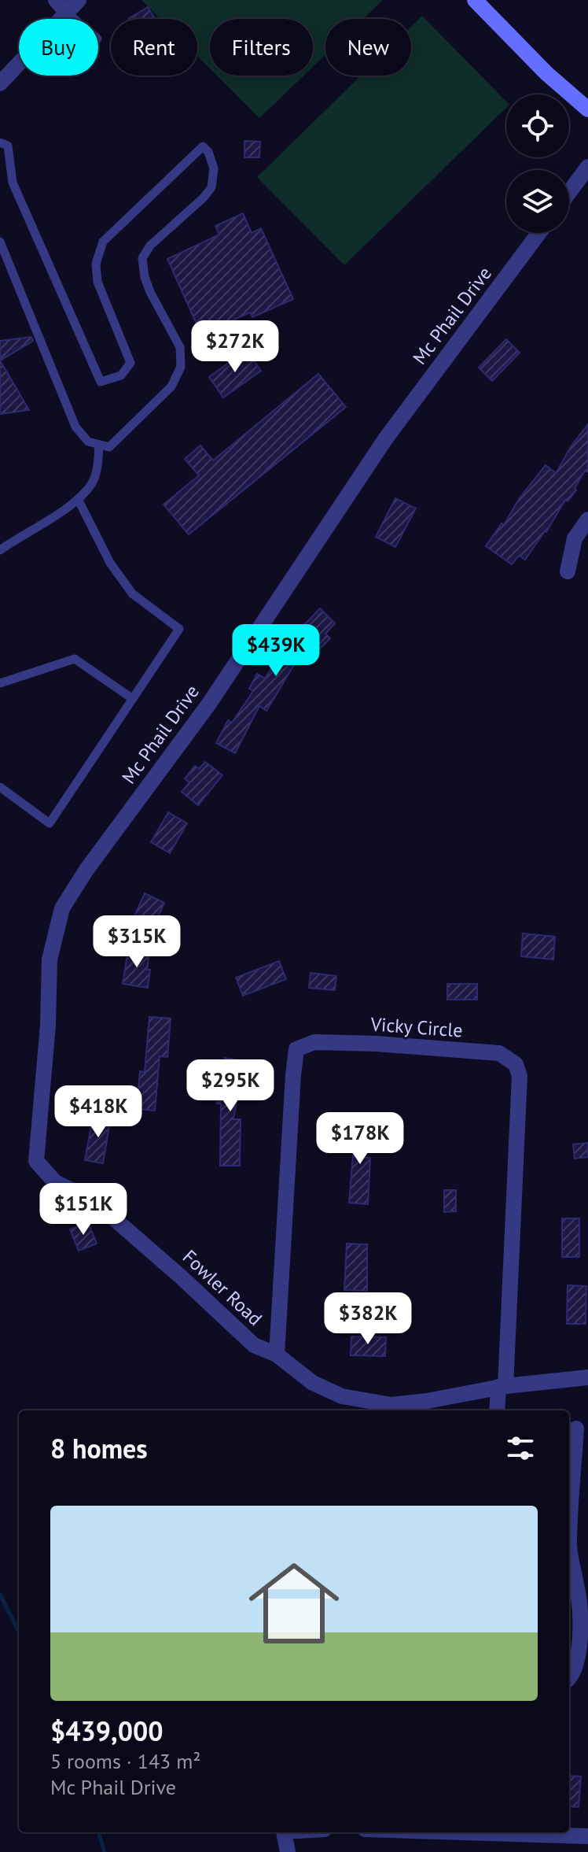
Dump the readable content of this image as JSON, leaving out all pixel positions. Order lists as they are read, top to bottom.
{
  "streets": {
    "street": ["Mc Phail Drive", "Vicky Circle", "Fowler Road"]
  },
  "crossings": [
    ["Mc Phail Drive", "Fowler Road"],
    ["Vicky Circle", "Fowler Road"]
  ],
  "page": {
    "chip": [
      "Buy",
      "Rent",
      "Filters",
      "New"
    ],
    "price": [
      "$272K",
      "$439K",
      "$315K",
      "$295K",
      "$418K",
      "$178K",
      "$151K",
      "$382K"
    ],
    "heading": "8 homes",
    "list": [
      {
        "name": "$439,000",
        "note": "5 rooms · 143 m² · Mc Phail Drive"
      }
    ]
  }
}
